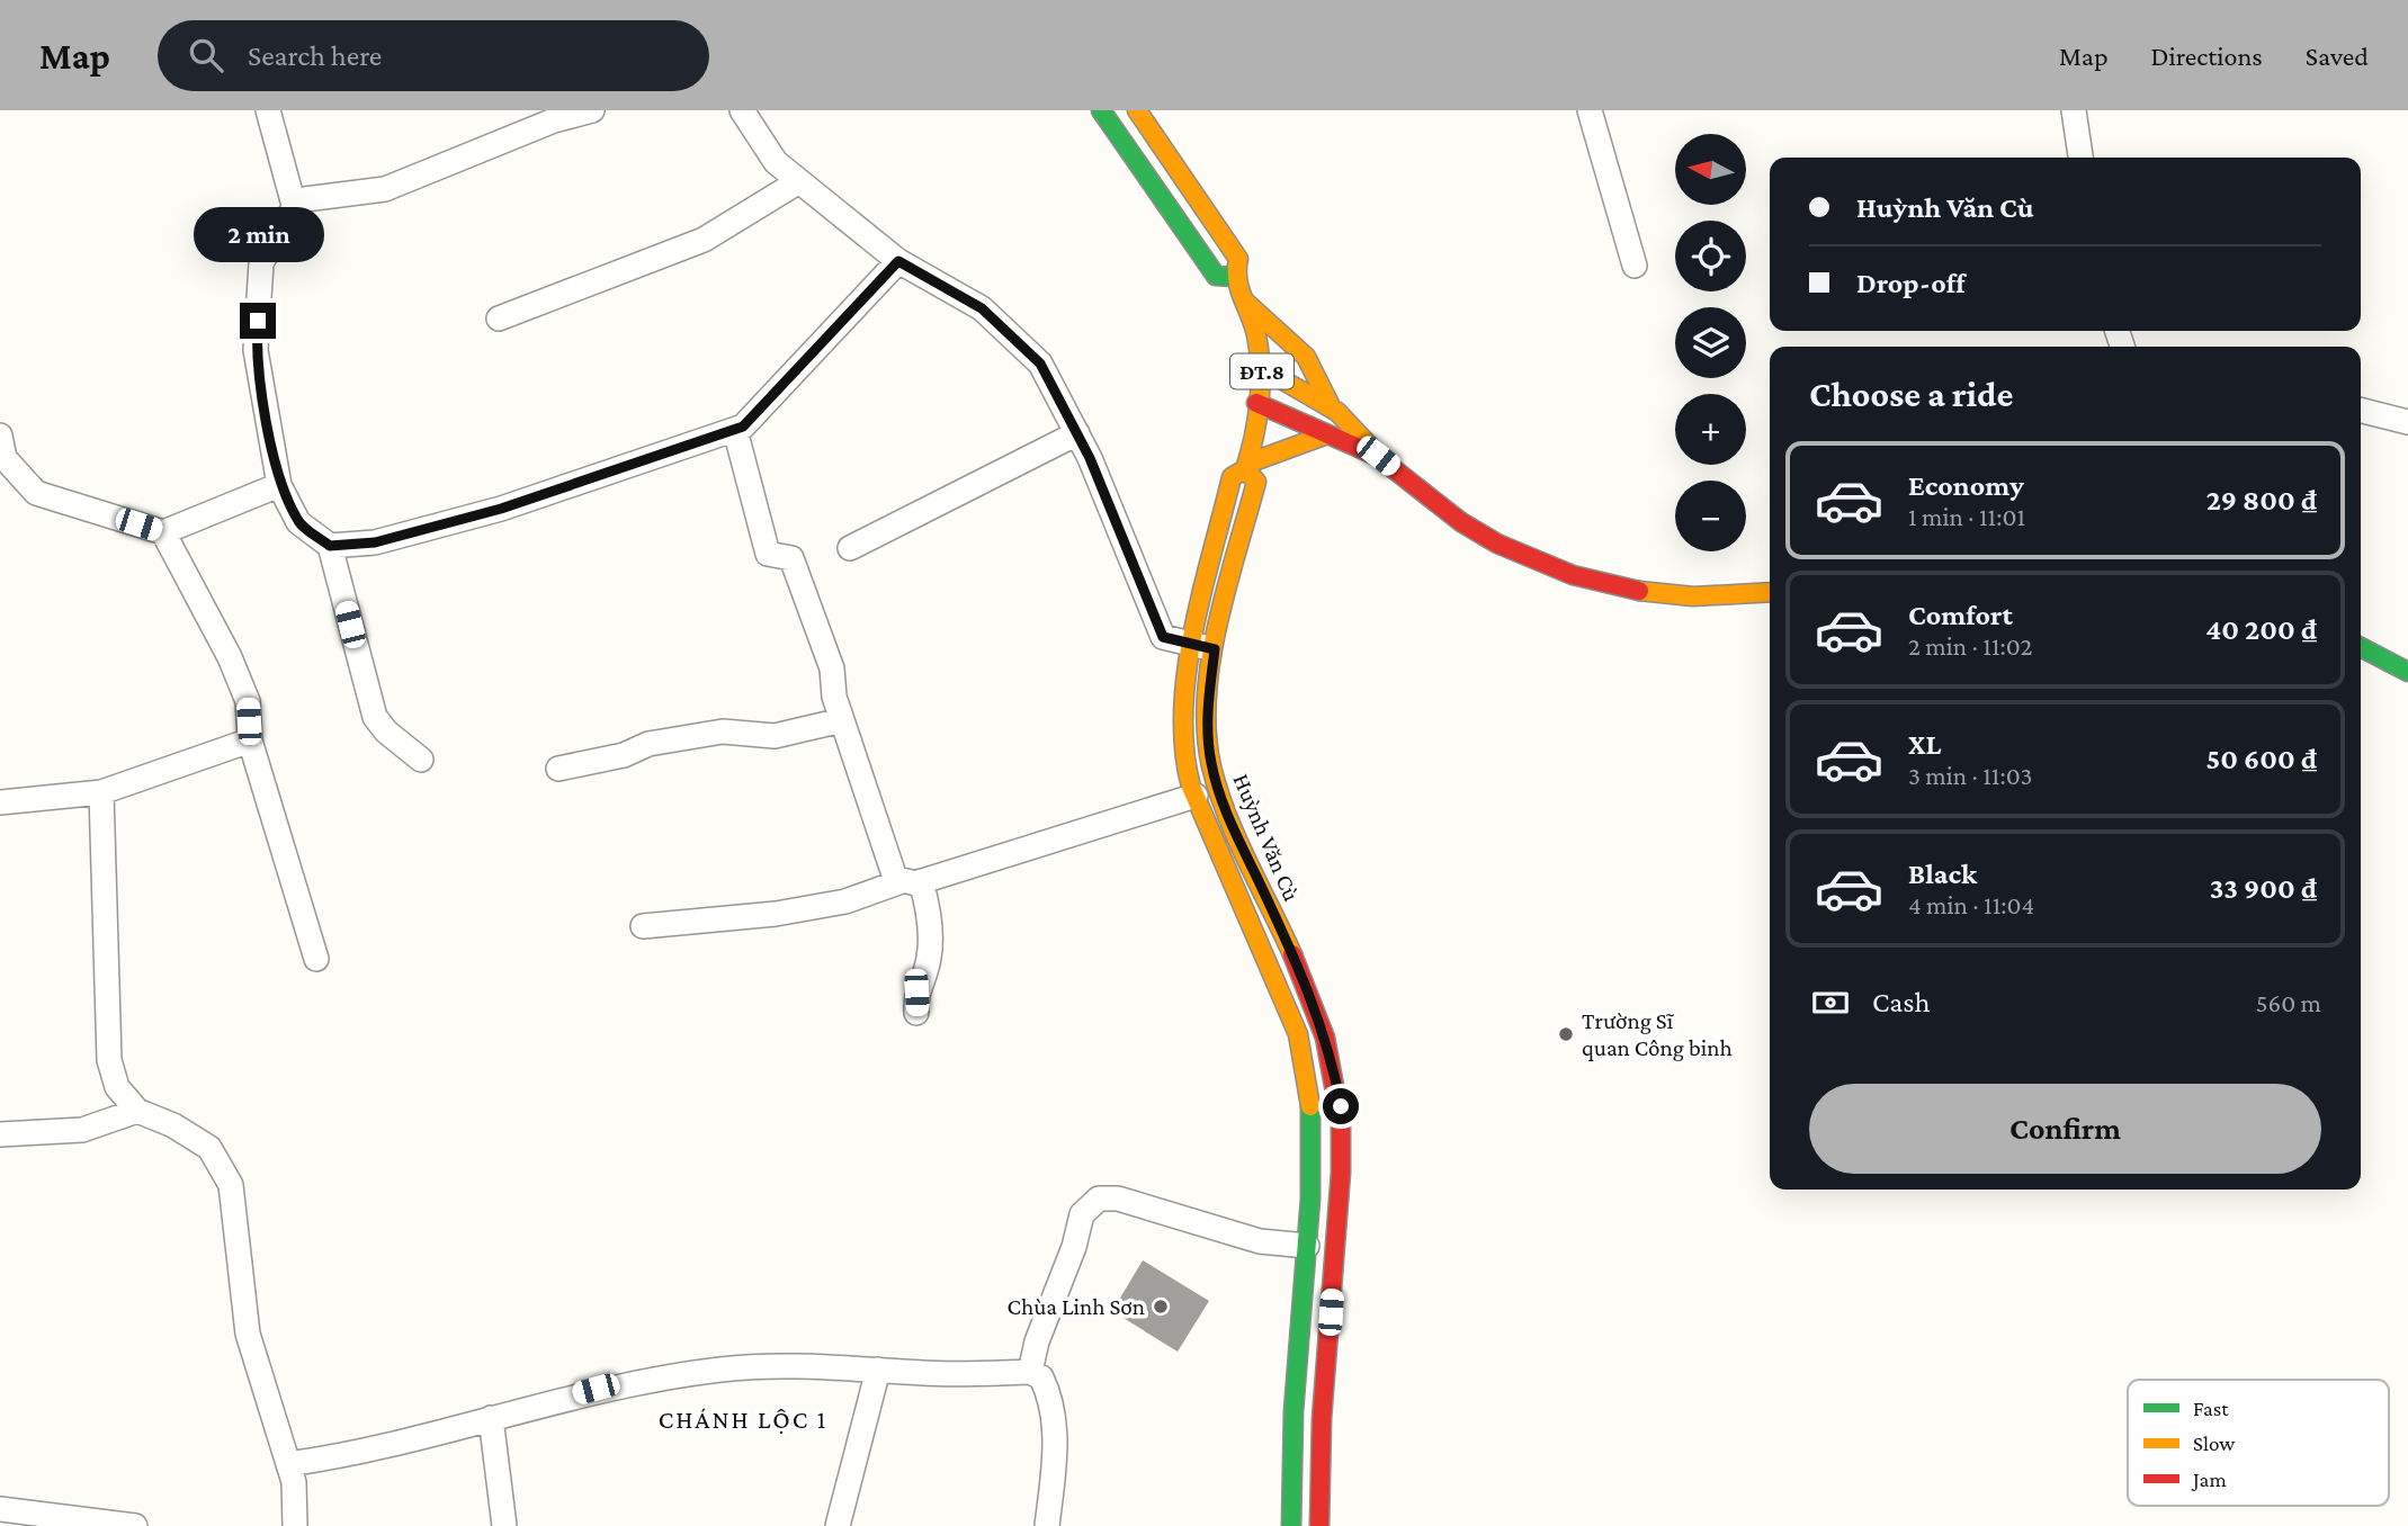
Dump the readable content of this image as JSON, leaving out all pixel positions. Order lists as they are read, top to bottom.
{
  "streets": {
    "main road": ["ĐT.8", "Huỳnh Văn Cù"]
  },
  "districts": ["CHÁNH LỘC 1"],
  "places": ["Trường Sĩ quan Công binh", "Chùa Linh Sơn"],
  "legend": ["Fast", "Slow", "Jam"],
  "north": "left",
  "page": {
    "header": "Map",
    "search": "Search here",
    "nav": ["Map", "Directions", "Saved"],
    "map_buttons": ["+", "−"],
    "banner": ["Huỳnh Văn Cù", "Drop-off"],
    "bubble": "2 min",
    "heading": "Choose a ride",
    "list": [
      {
        "name": "Economy",
        "note": "1 min · 11:01",
        "value": "29 800 ₫"
      },
      {
        "name": "Comfort",
        "note": "2 min · 11:02",
        "value": "40 200 ₫"
      },
      {
        "name": "XL",
        "note": "3 min · 11:03",
        "value": "50 600 ₫"
      },
      {
        "name": "Black",
        "note": "4 min · 11:04",
        "value": "33 900 ₫"
      }
    ],
    "pay": ["Cash", "560 m"],
    "buttons": "Confirm"
  }
}
